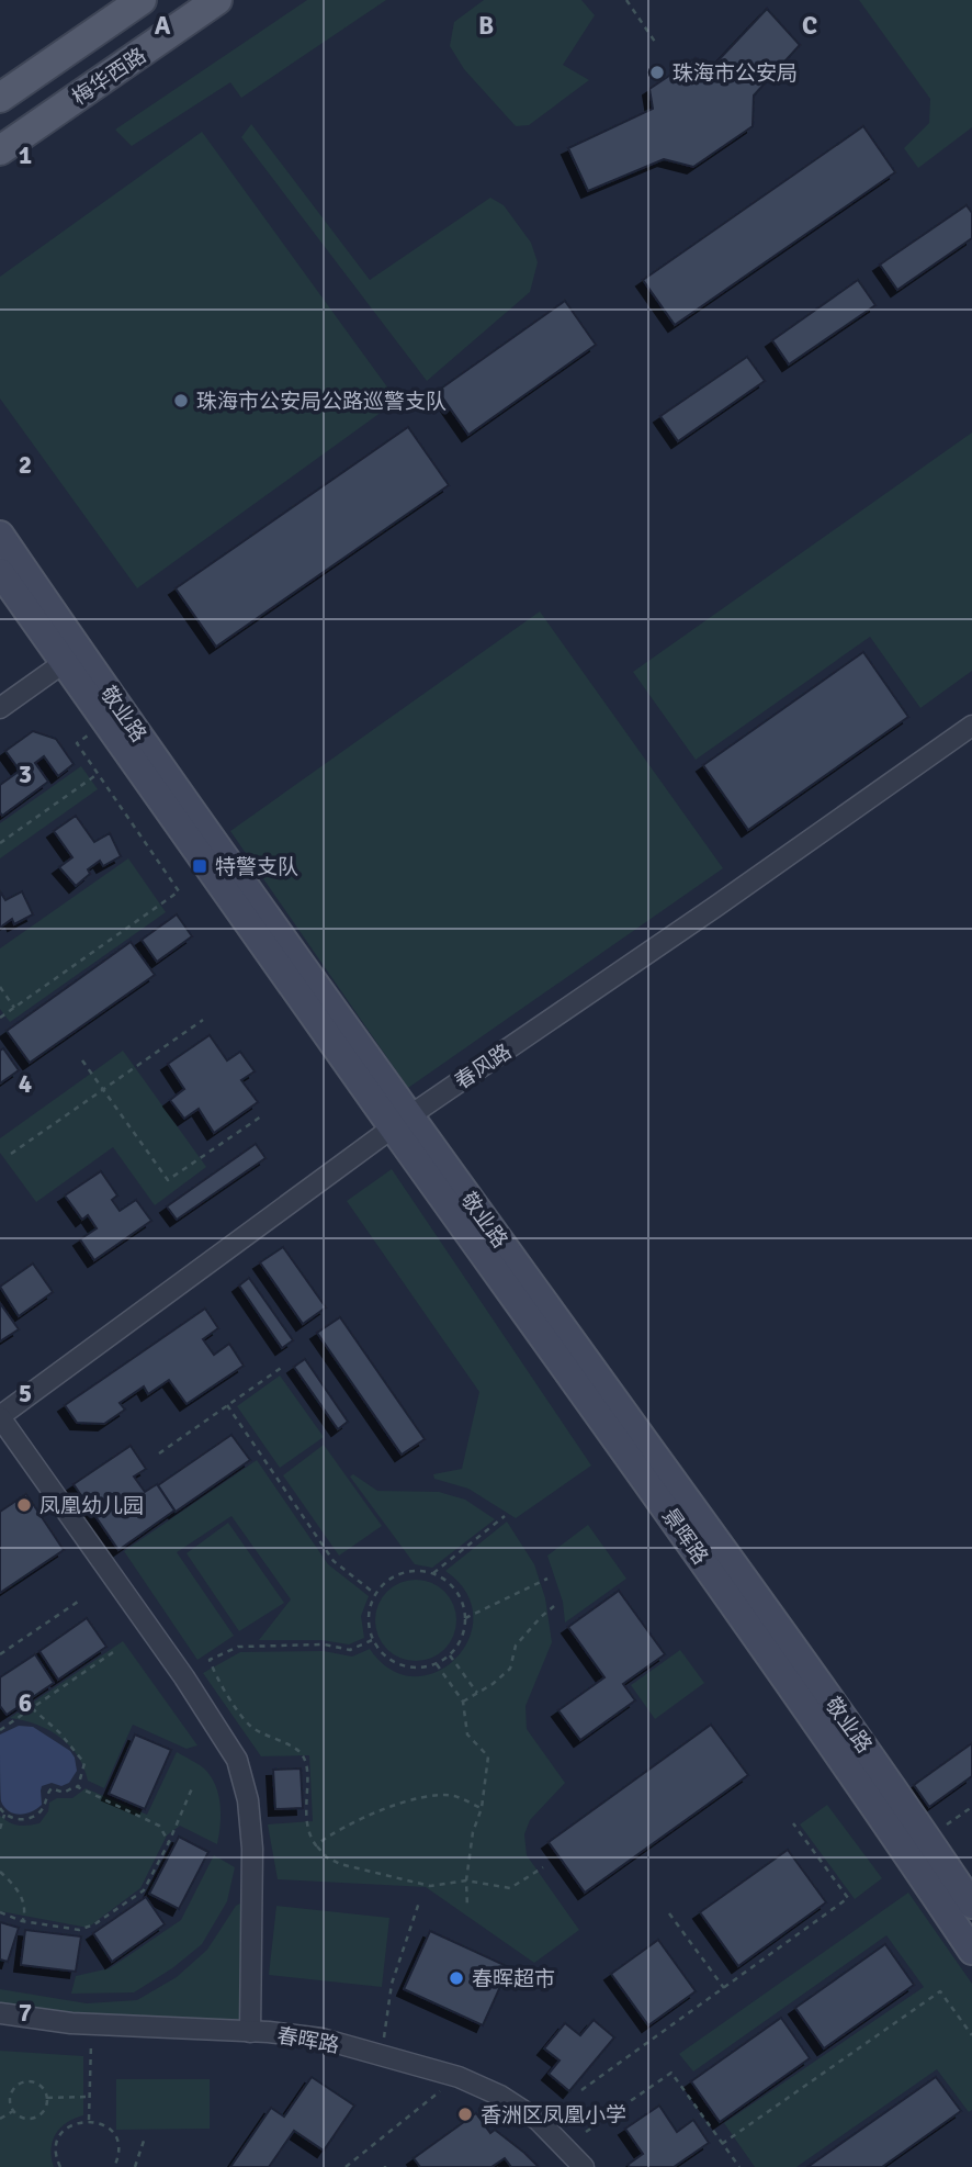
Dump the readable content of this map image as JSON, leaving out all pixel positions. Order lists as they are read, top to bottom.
{
  "streets": {
    "main road": ["梅华西路", "敬业路", "景晖路"],
    "street": ["春风路", "春晖路"]
  },
  "crossings": [
    ["敬业路", "春风路"],
    ["敬业路", "景晖路"],
    ["春风路", "景晖路"]
  ],
  "places": {
    "other": [
      "珠海市公安局",
      "珠海市公安局公路巡警支队",
      "凤凰幼儿园",
      "春晖超市",
      "香洲区凤凰小学"
    ],
    "transit": ["特警支队"]
  },
  "grid": {
    "columns": ["A", "B", "C"],
    "rows": [
      "1",
      "2",
      "3",
      "4",
      "5",
      "6",
      "7"
    ]
  }
}
